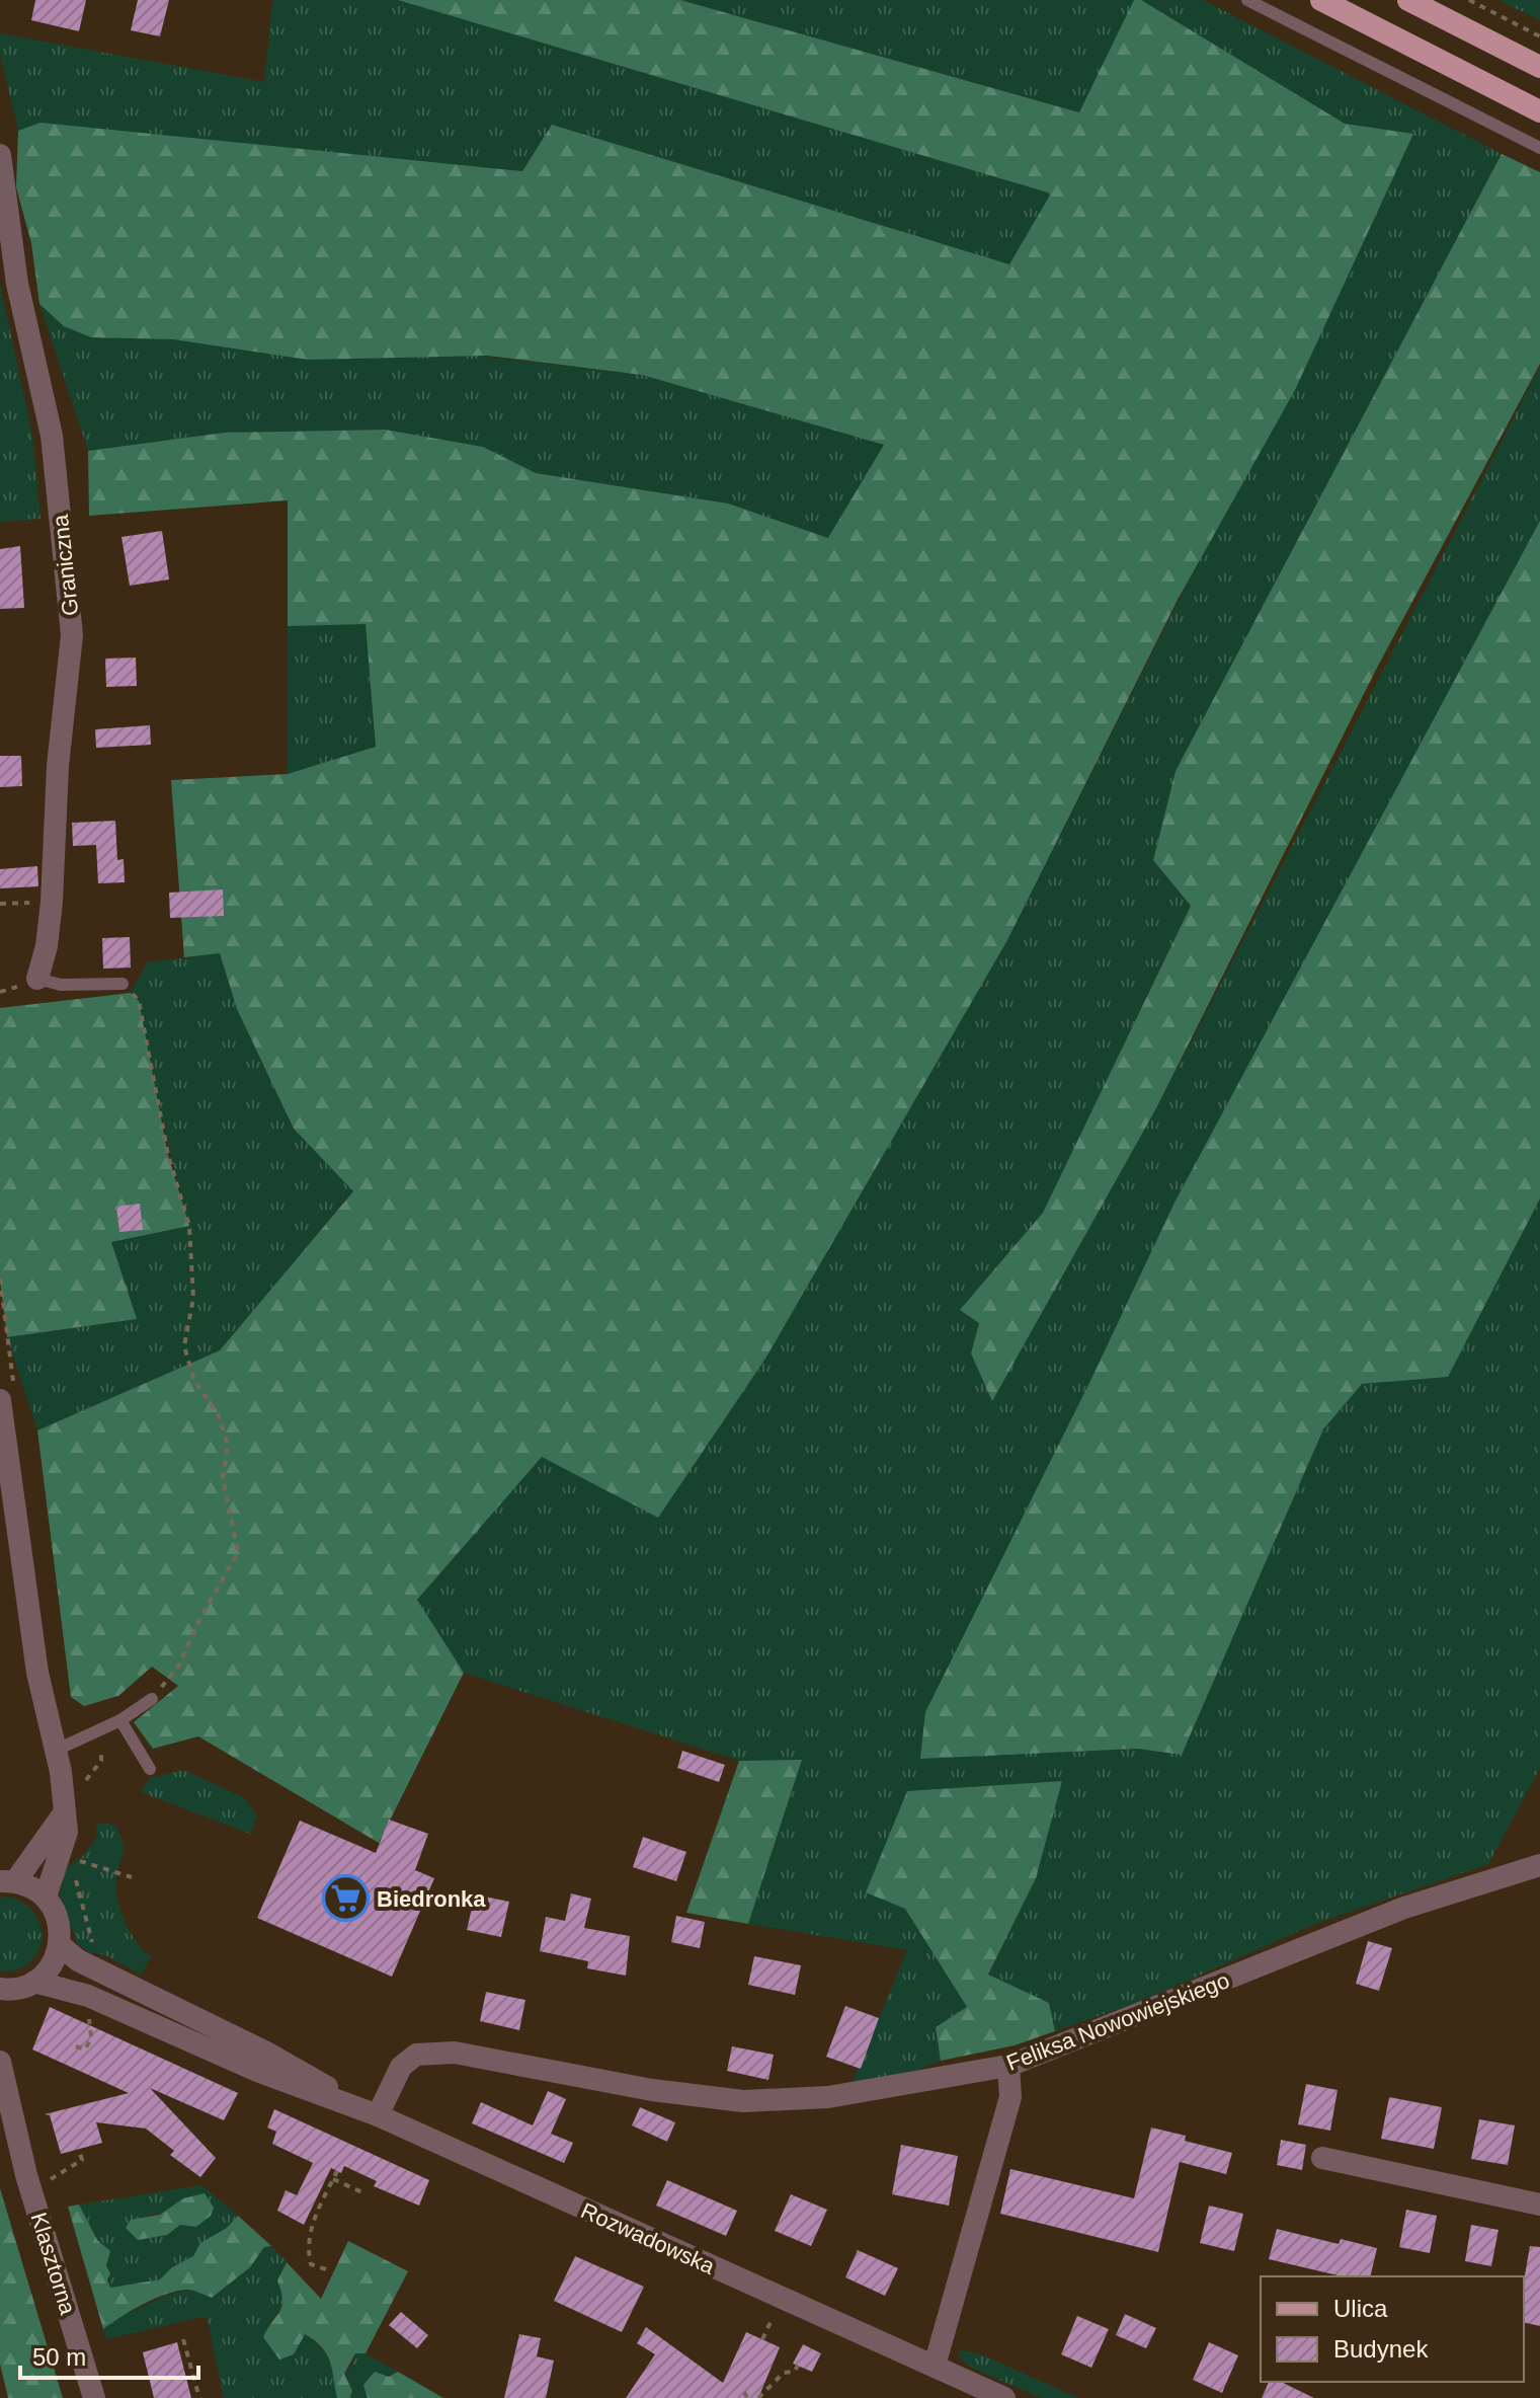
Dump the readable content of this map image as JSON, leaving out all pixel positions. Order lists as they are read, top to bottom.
{
  "streets": {
    "street": [
      "Graniczna",
      "Feliksa Nowowiejskiego",
      "Rozwadowska",
      "Klasztorna"
    ]
  },
  "crossings": [
    ["Feliksa Nowowiejskiego", "Rozwadowska"]
  ],
  "places": {
    "supermarket": ["Biedronka"]
  },
  "legend": ["Ulica", "Budynek"],
  "scale_bar": "50 m"
}
